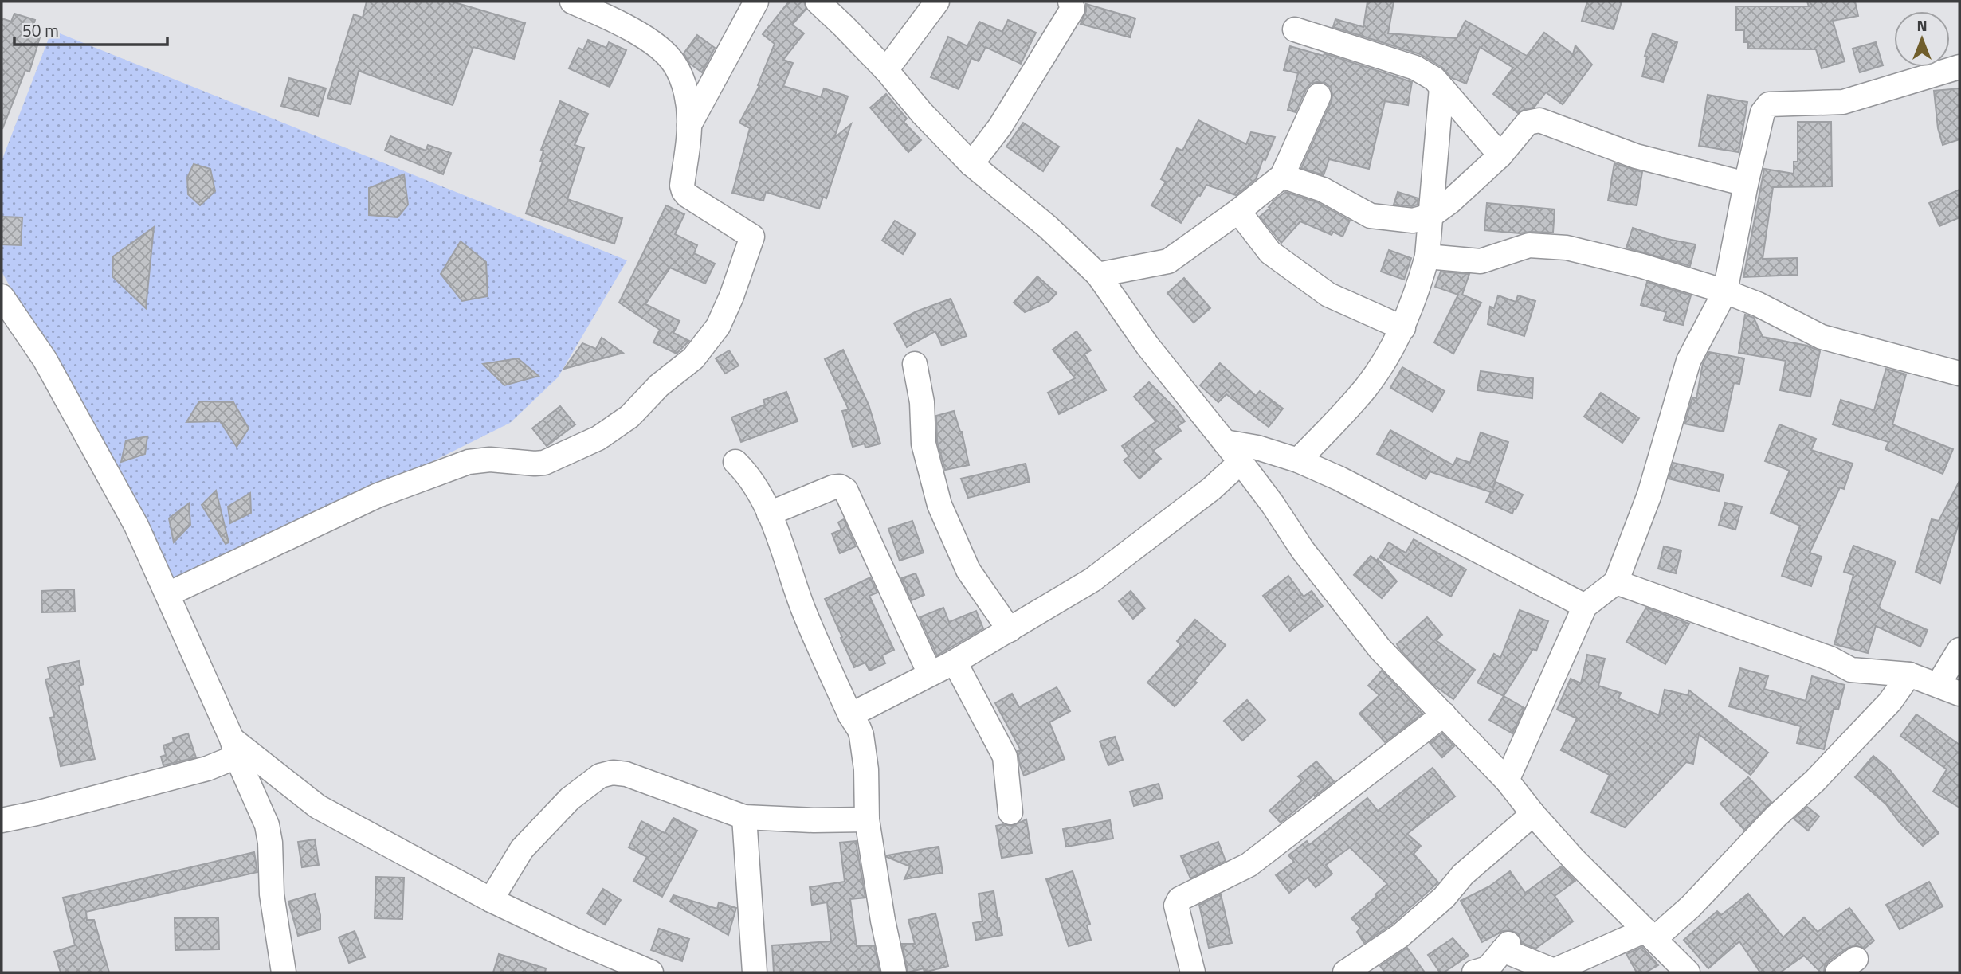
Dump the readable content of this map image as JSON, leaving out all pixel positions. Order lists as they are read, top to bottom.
{
  "scale_bar": "50 m",
  "north": "top"
}
